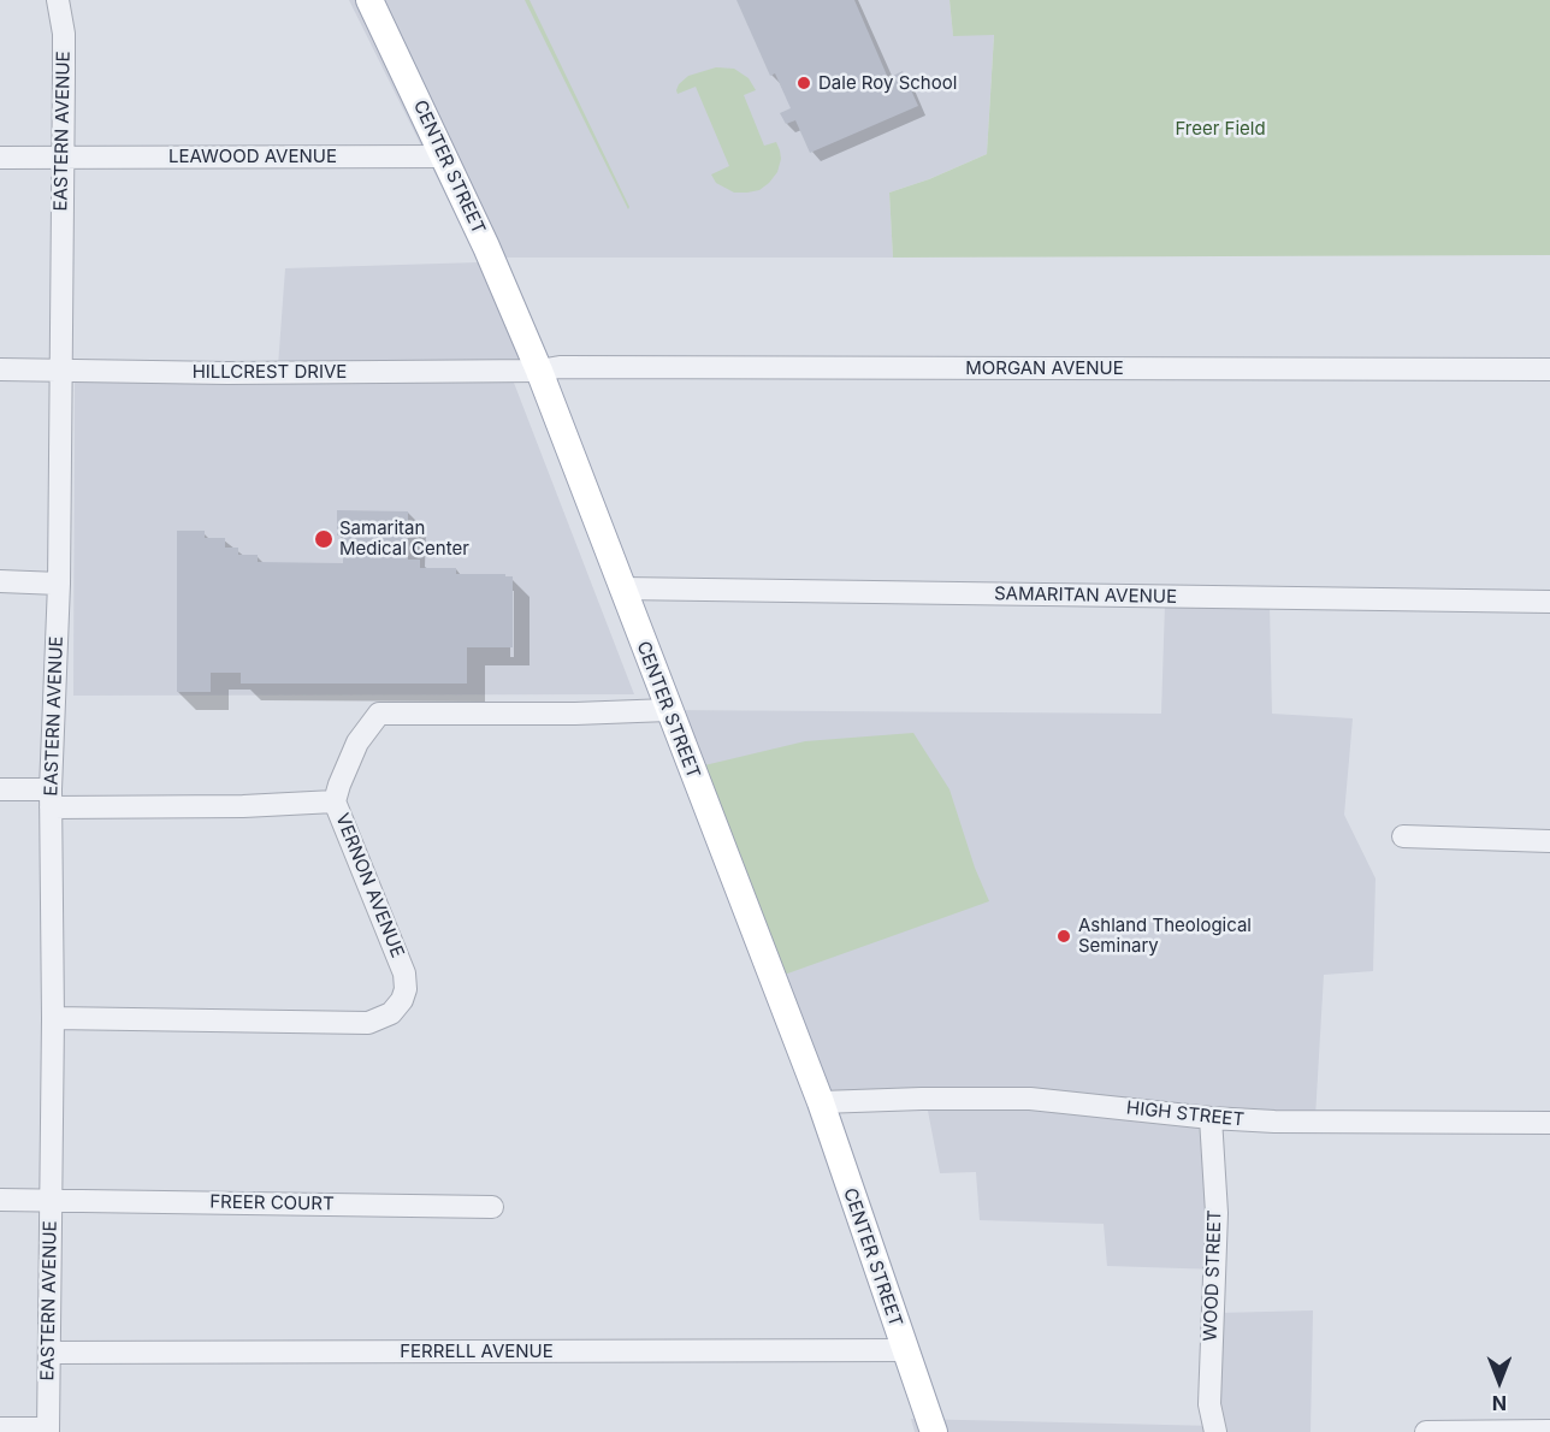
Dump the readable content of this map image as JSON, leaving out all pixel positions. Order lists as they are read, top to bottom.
{
  "streets": {
    "main road": ["CENTER STREET"],
    "street": [
      "EASTERN AVENUE",
      "LEAWOOD AVENUE",
      "MORGAN AVENUE",
      "HILLCREST DRIVE",
      "SAMARITAN AVENUE",
      "VERNON AVENUE",
      "HIGH STREET",
      "FREER COURT",
      "WOOD STREET",
      "FERRELL AVENUE"
    ]
  },
  "crossings": [
    ["EASTERN AVENUE", "LEAWOOD AVENUE"],
    ["EASTERN AVENUE", "HILLCREST DRIVE"],
    ["EASTERN AVENUE", "VERNON AVENUE"],
    ["EASTERN AVENUE", "FREER COURT"],
    ["EASTERN AVENUE", "FERRELL AVENUE"],
    ["LEAWOOD AVENUE", "CENTER STREET"],
    ["CENTER STREET", "MORGAN AVENUE"],
    ["CENTER STREET", "HILLCREST DRIVE"],
    ["CENTER STREET", "SAMARITAN AVENUE"],
    ["CENTER STREET", "VERNON AVENUE"],
    ["CENTER STREET", "HIGH STREET"],
    ["CENTER STREET", "FERRELL AVENUE"],
    ["MORGAN AVENUE", "HILLCREST DRIVE"],
    ["HIGH STREET", "WOOD STREET"]
  ],
  "parks": ["Freer Field"],
  "places": ["Dale Roy School", "Samaritan Medical Center", "Ashland Theological Seminary"],
  "north": "bottom"
}
